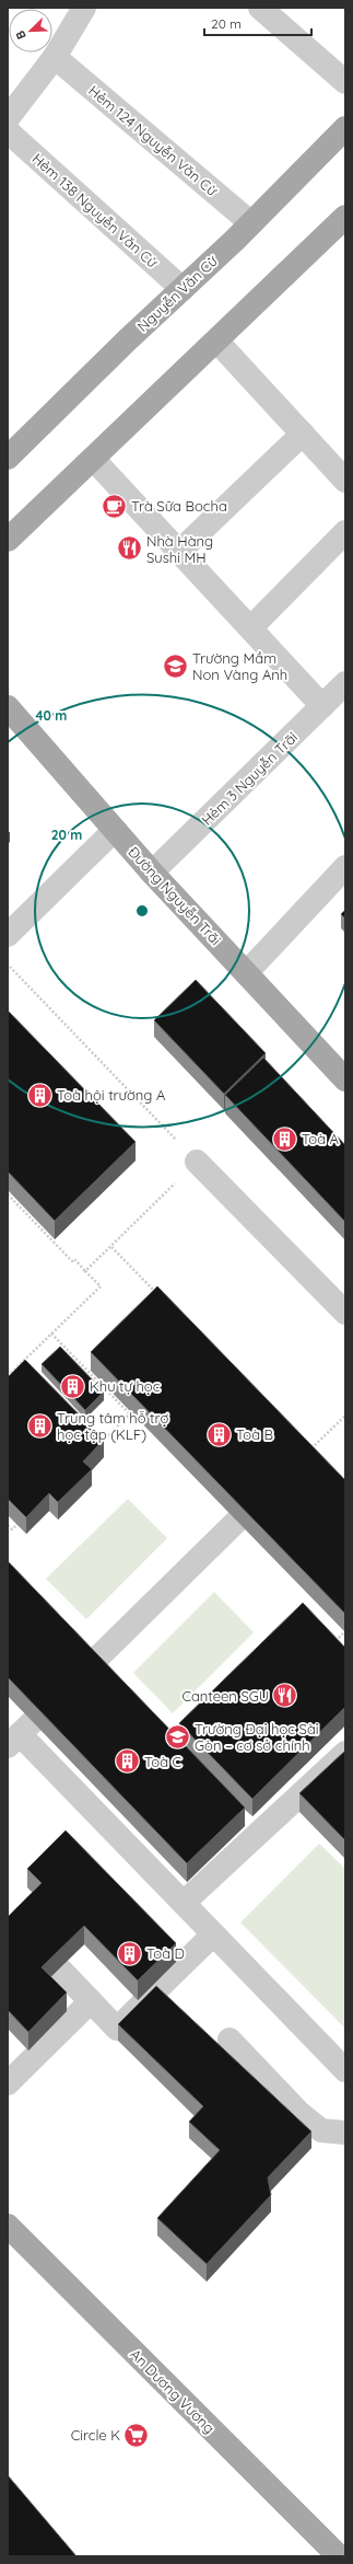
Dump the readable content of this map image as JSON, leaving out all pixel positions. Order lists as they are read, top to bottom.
{
  "streets": {
    "main road": ["Nguyễn Văn Cừ", "Đường Nguyễn Trãi", "An Dương Vương"],
    "street": ["Hẻm 124 Nguyễn Văn Cừ", "Hẻm 138 Nguyễn Văn Cừ", "Hẻm 3 Nguyễn Trãi"]
  },
  "crossings": [
    ["Hẻm 124 Nguyễn Văn Cừ", "Nguyễn Văn Cừ"],
    ["Hẻm 138 Nguyễn Văn Cừ", "Nguyễn Văn Cừ"],
    ["Hẻm 3 Nguyễn Trãi", "Đường Nguyễn Trãi"]
  ],
  "places": {
    "cafe": ["Trà Sữa Bocha"],
    "restaurant": ["Nhà Hàng Sushi MH", "Canteen SGU"],
    "school or university": ["Trường Mầm Non Vàng Anh", "Trường Đại học Sài Gòn – cơ sở chính"],
    "building": [
      "Toà hội trường A",
      "Toà A",
      "Khu tự học",
      "Trung tâm hỗ trợ học tập (KLF)",
      "Toà B",
      "Toà C",
      "Toà D"
    ],
    "supermarket": ["Circle K"]
  },
  "scale_bar": "20 m",
  "north": "bottom left",
  "rings": ["40 m", "20 m"]
}
